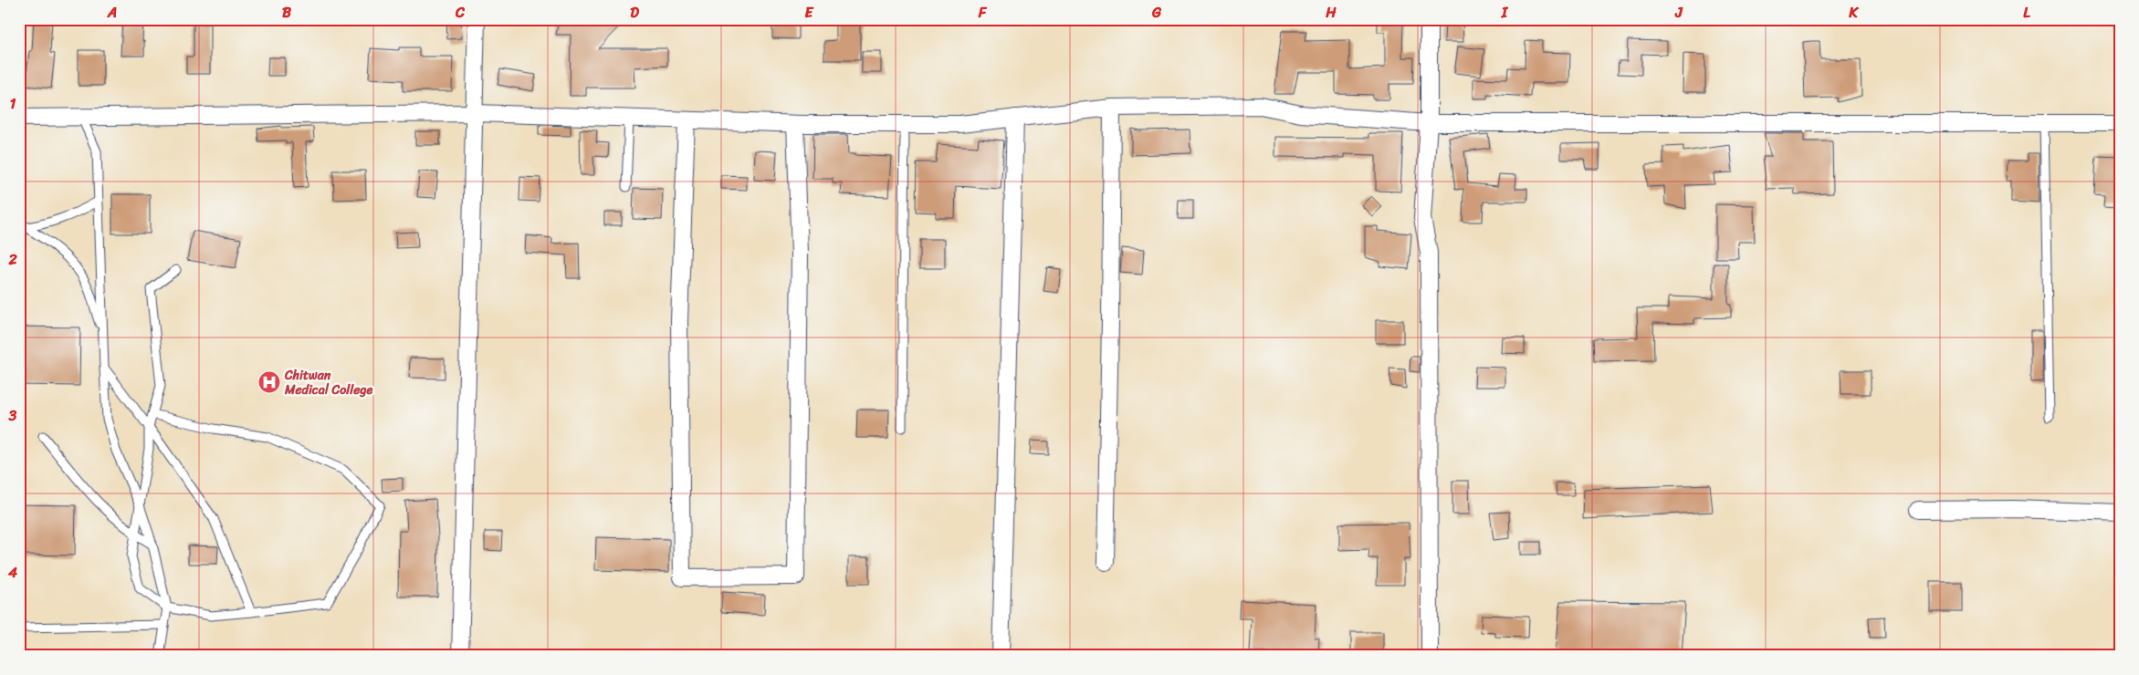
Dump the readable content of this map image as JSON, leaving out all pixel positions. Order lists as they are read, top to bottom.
{
  "places": {
    "hospital": ["Chitwan Medical College"]
  },
  "grid": {
    "columns": [
      "A",
      "B",
      "C",
      "D",
      "E",
      "F",
      "G",
      "H",
      "I",
      "J",
      "K",
      "L"
    ],
    "rows": [
      "1",
      "2",
      "3",
      "4"
    ]
  }
}
